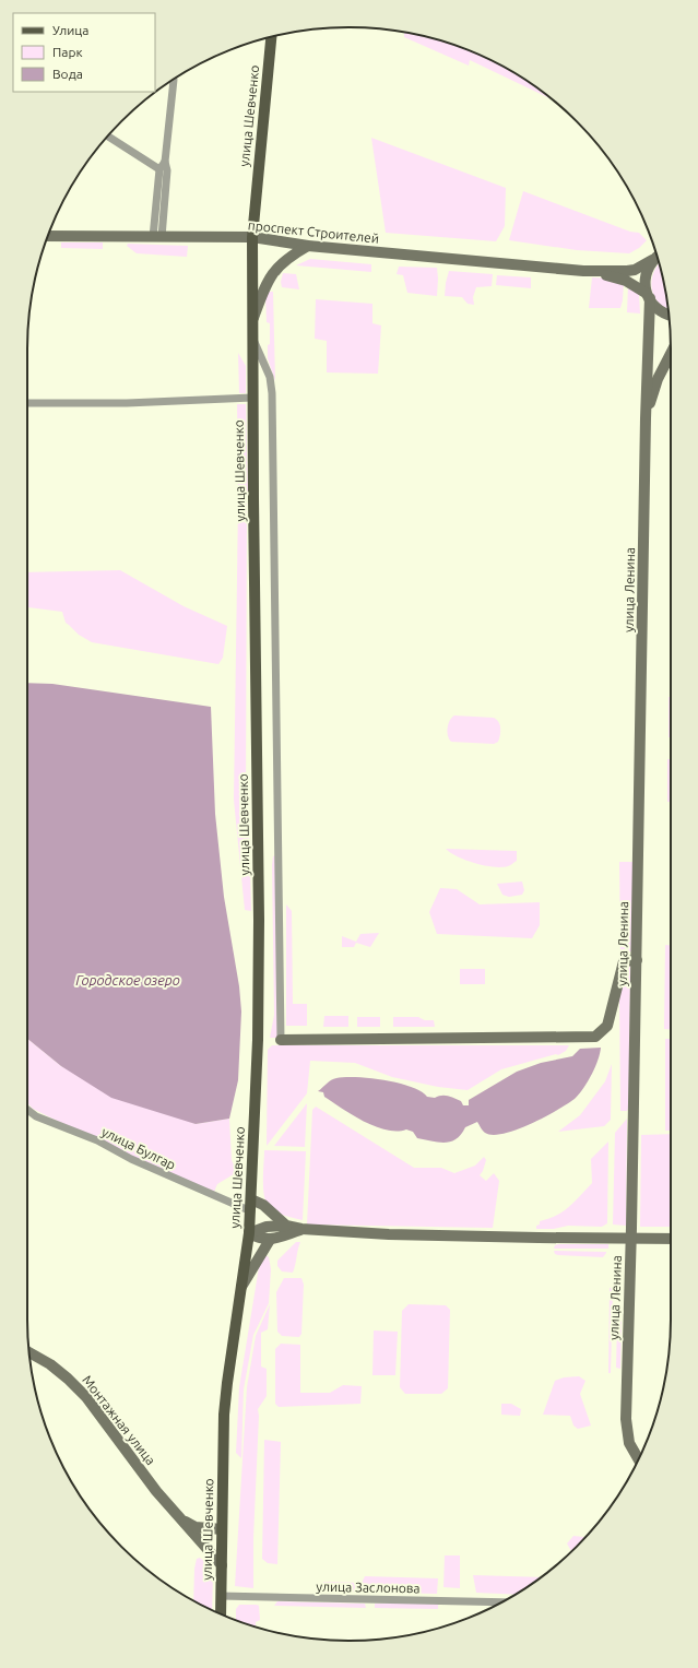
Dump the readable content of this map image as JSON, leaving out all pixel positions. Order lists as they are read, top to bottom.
{
  "streets": {
    "main road": ["улица Шевченко"],
    "street": [
      "проспект Строителей",
      "улица Ленина",
      "улица Булгар",
      "Монтажная улица",
      "улица Заслонова"
    ]
  },
  "crossings": [
    ["улица Шевченко", "проспект Строителей"],
    ["улица Шевченко", "улица Булгар"],
    ["улица Шевченко", "Монтажная улица"],
    ["улица Шевченко", "улица Заслонова"],
    ["проспект Строителей", "улица Ленина"]
  ],
  "water": ["Городское озеро"],
  "legend": ["Улица", "Парк", "Вода"]
}
